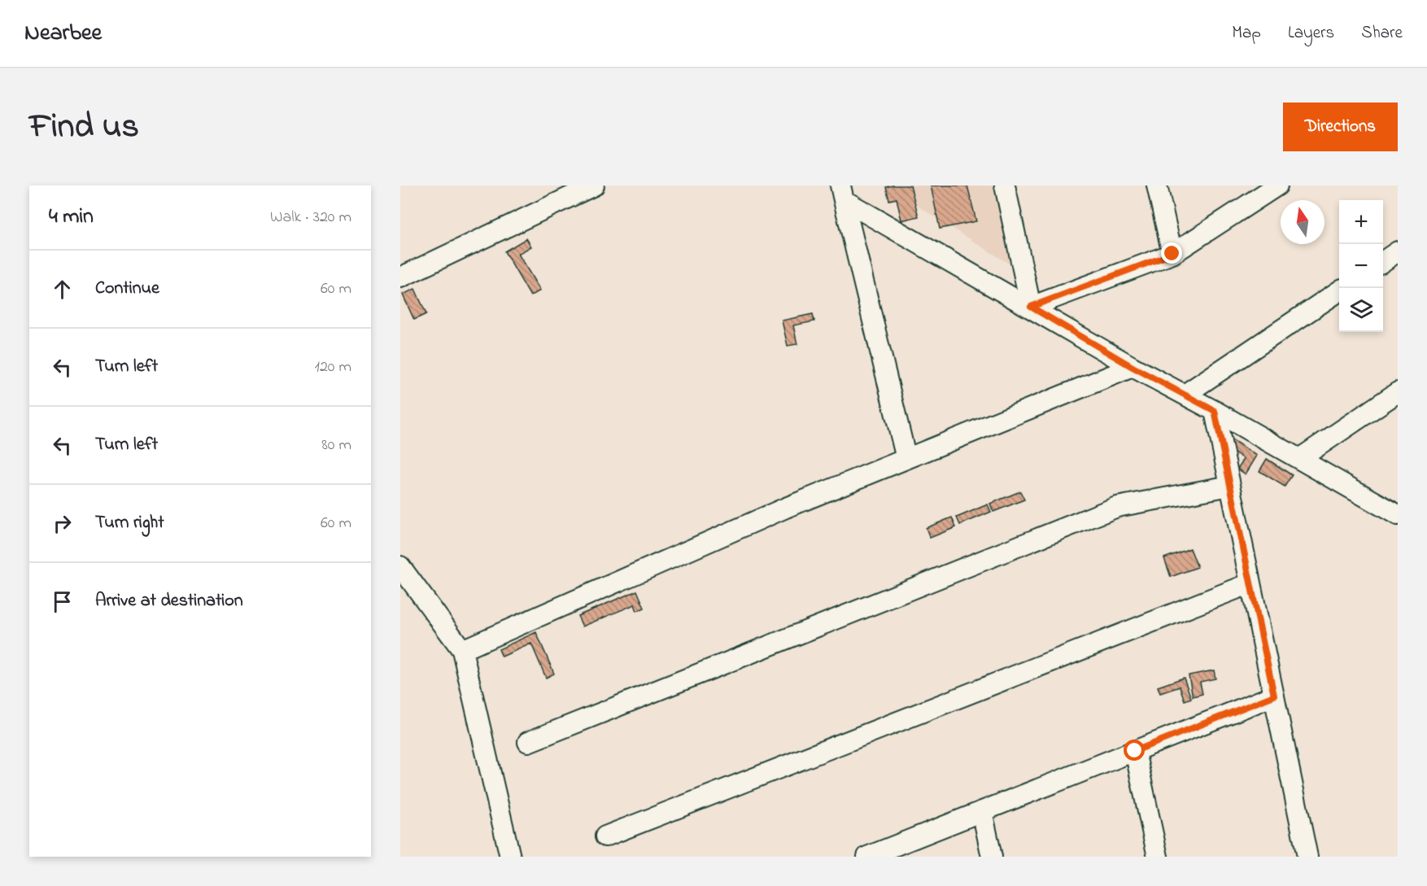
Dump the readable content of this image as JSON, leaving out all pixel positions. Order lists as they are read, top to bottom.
{
  "north": "top",
  "page": {
    "header": "Nearbee",
    "nav": ["Map", "Layers", "Share"],
    "title": "Find us",
    "buttons": "Directions",
    "heading": ["4 min", "Walk · 320 m"],
    "map_buttons": ["+", "−"],
    "list": [
      ["Continue", "60 m"],
      ["Turn left", "120 m"],
      ["Turn left", "80 m"],
      ["Turn right", "60 m"],
      "Arrive at destination"
    ]
  }
}
